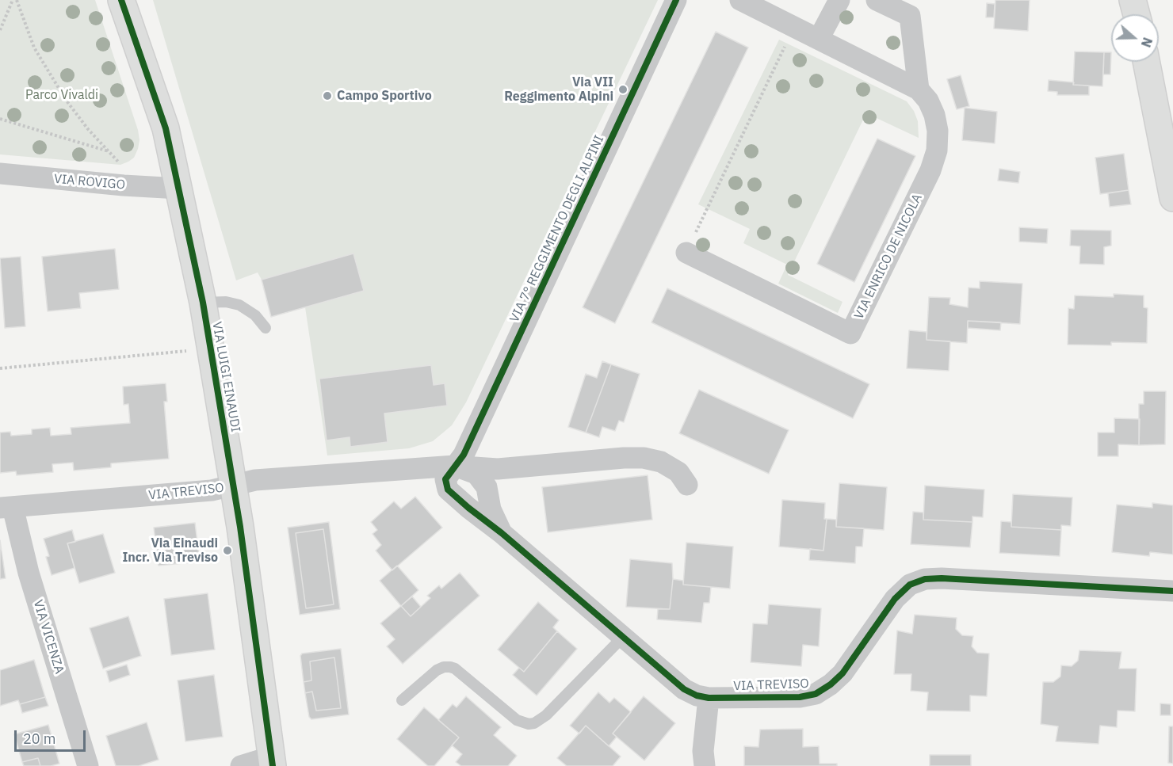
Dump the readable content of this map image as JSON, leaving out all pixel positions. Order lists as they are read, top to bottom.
{
  "streets": {
    "street": [
      "VIA ROVIGO",
      "VIA 7° REGGIMENTO DEGLI ALPINI",
      "VIA ENRICO DE NICOLA",
      "VIA LUIGI EINAUDI",
      "VIA TREVISO",
      "VIA VICENZA"
    ]
  },
  "crossings": [
    ["VIA ROVIGO", "VIA LUIGI EINAUDI"],
    ["VIA 7° REGGIMENTO DEGLI ALPINI", "VIA TREVISO"],
    ["VIA LUIGI EINAUDI", "VIA TREVISO"],
    ["VIA TREVISO", "VIA VICENZA"]
  ],
  "parks": ["Parco Vivaldi"],
  "places": ["Via VII Reggimento Alpini", "Campo Sportivo", "Via Einaudi Incr. Via Treviso"],
  "scale_bar": "20 m",
  "north": "right"
}
